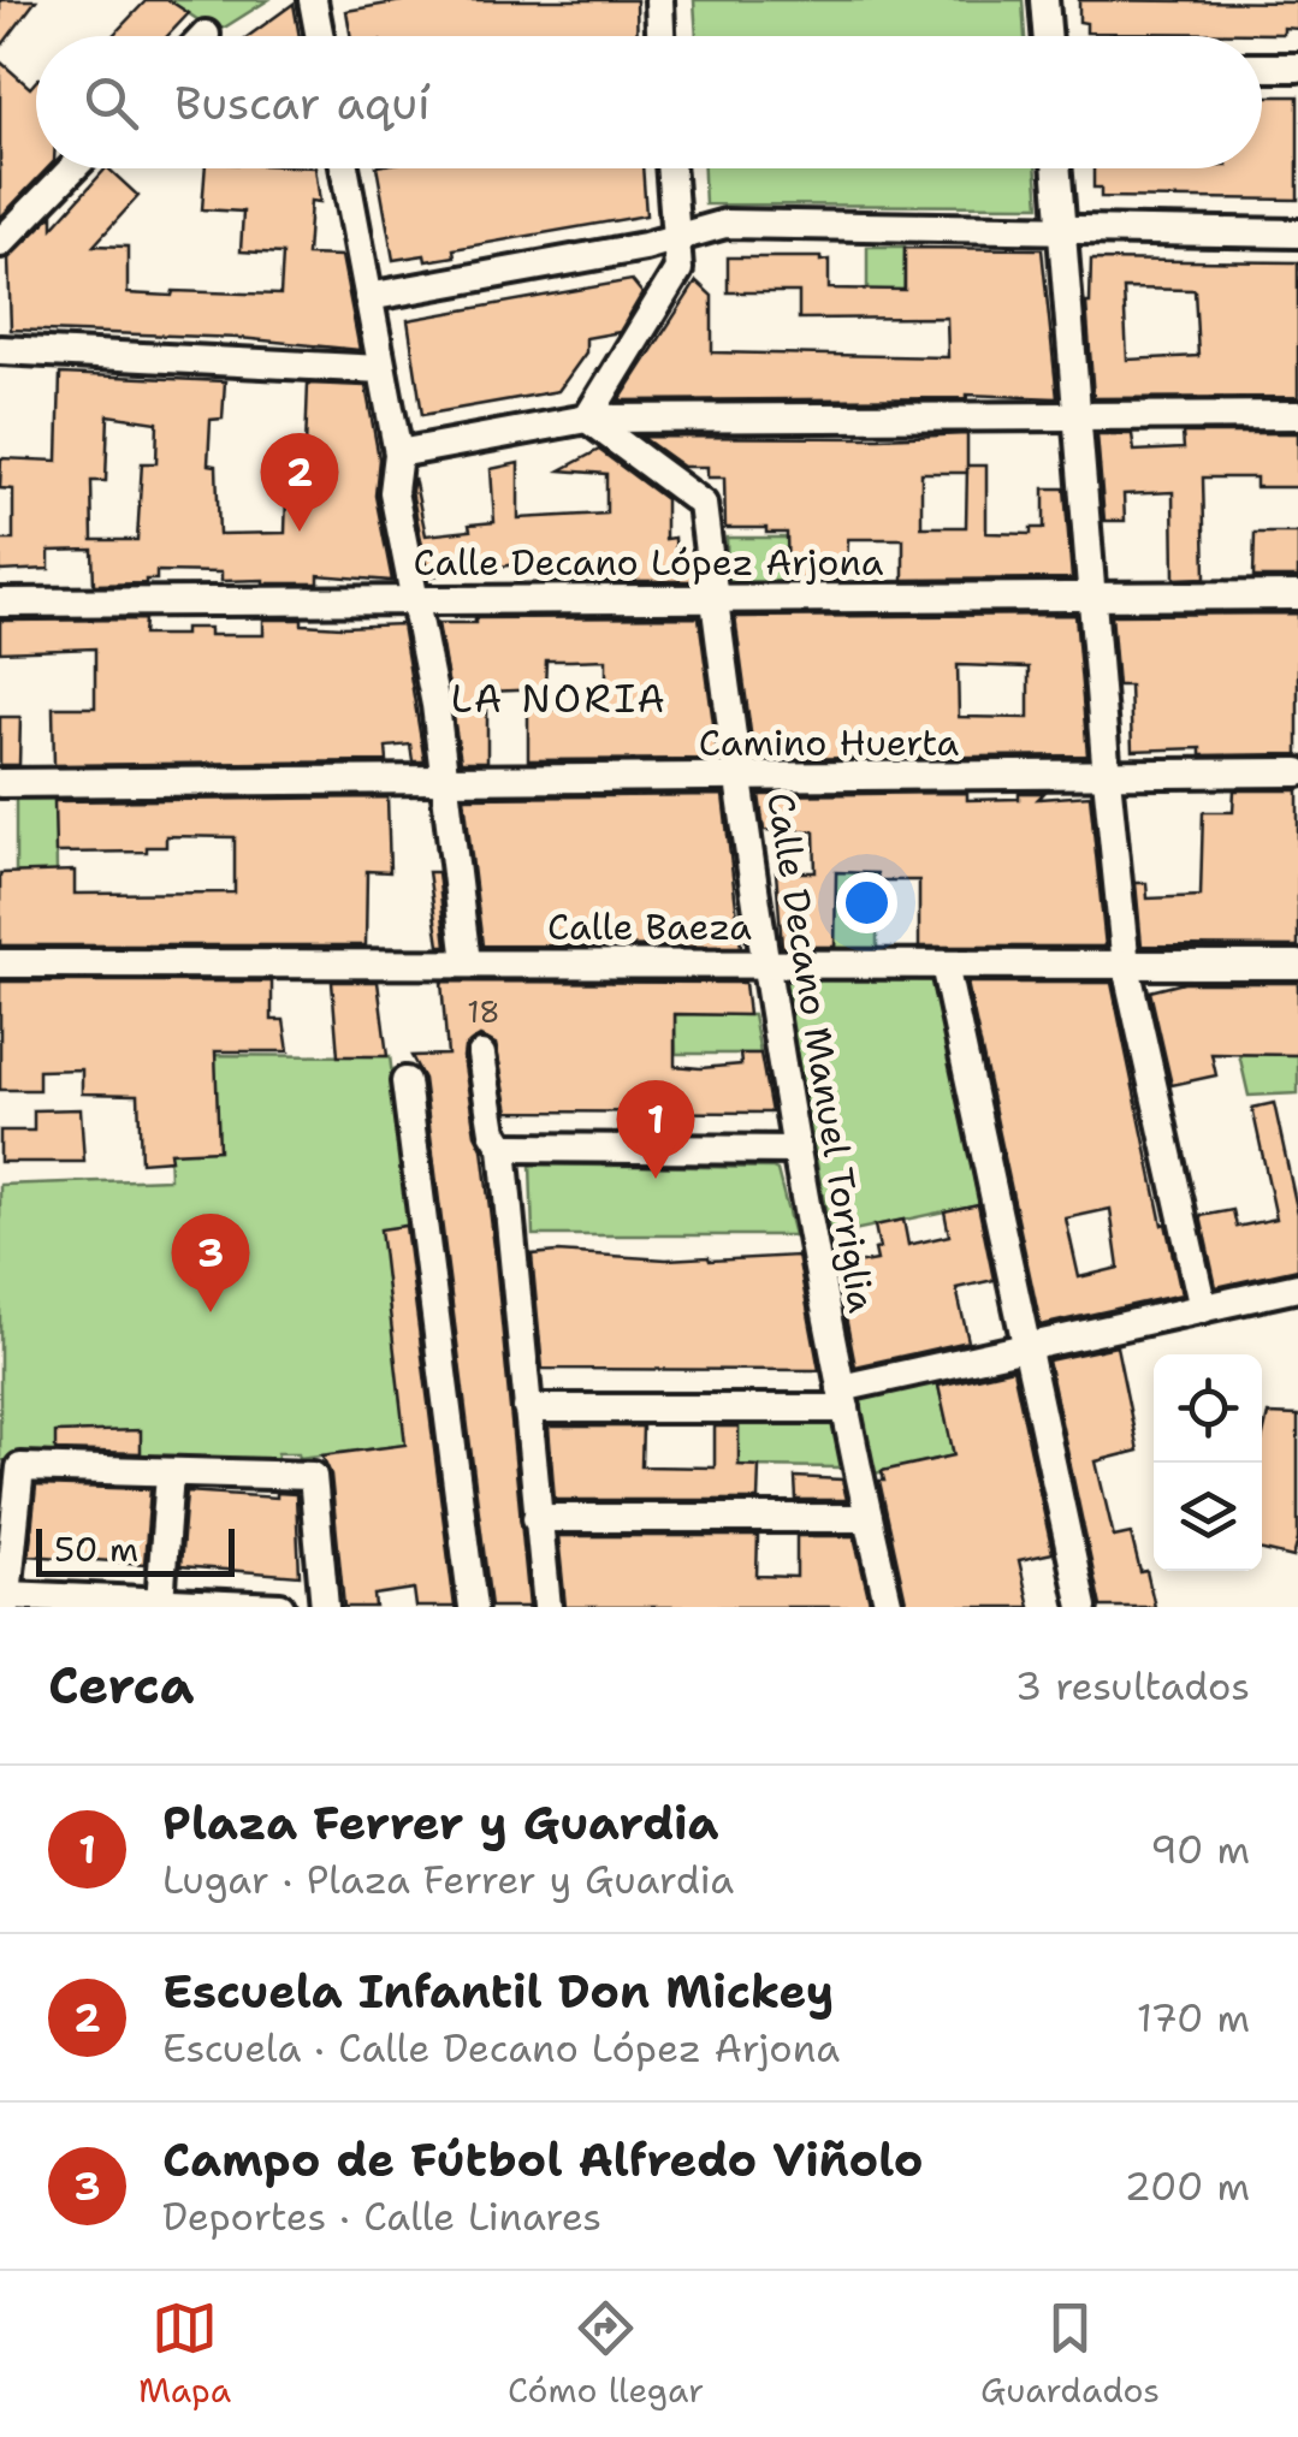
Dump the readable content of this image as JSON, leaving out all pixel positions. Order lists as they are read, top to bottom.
{
  "streets": {
    "street": [
      "Calle Decano López Arjona",
      "Camino Huerta",
      "Calle Baeza",
      "Calle Decano Manuel Torriglia"
    ]
  },
  "crossings": [
    ["Calle Decano López Arjona", "Calle Decano Manuel Torriglia"],
    ["Camino Huerta", "Calle Decano Manuel Torriglia"],
    ["Calle Baeza", "Calle Decano Manuel Torriglia"]
  ],
  "districts": ["LA NORIA"],
  "house_numbers": ["18"],
  "scale_bar": "50 m",
  "page": {
    "search": "Buscar aquí",
    "pins": ["2", "1", "3"],
    "scale": "50 m",
    "heading": ["Cerca", "3 resultados"],
    "list": [
      {
        "mark": "1",
        "name": "Plaza Ferrer y Guardia",
        "note": "Lugar · Plaza Ferrer y Guardia",
        "value": "90 m"
      },
      {
        "mark": "2",
        "name": "Escuela Infantil Don Mickey",
        "note": "Escuela · Calle Decano López Arjona",
        "value": "170 m"
      },
      {
        "mark": "3",
        "name": "Campo de Fútbol Alfredo Viñolo",
        "note": "Deportes · Calle Linares",
        "value": "200 m"
      }
    ],
    "nav": ["Mapa", "Cómo llegar", "Guardados"]
  }
}
